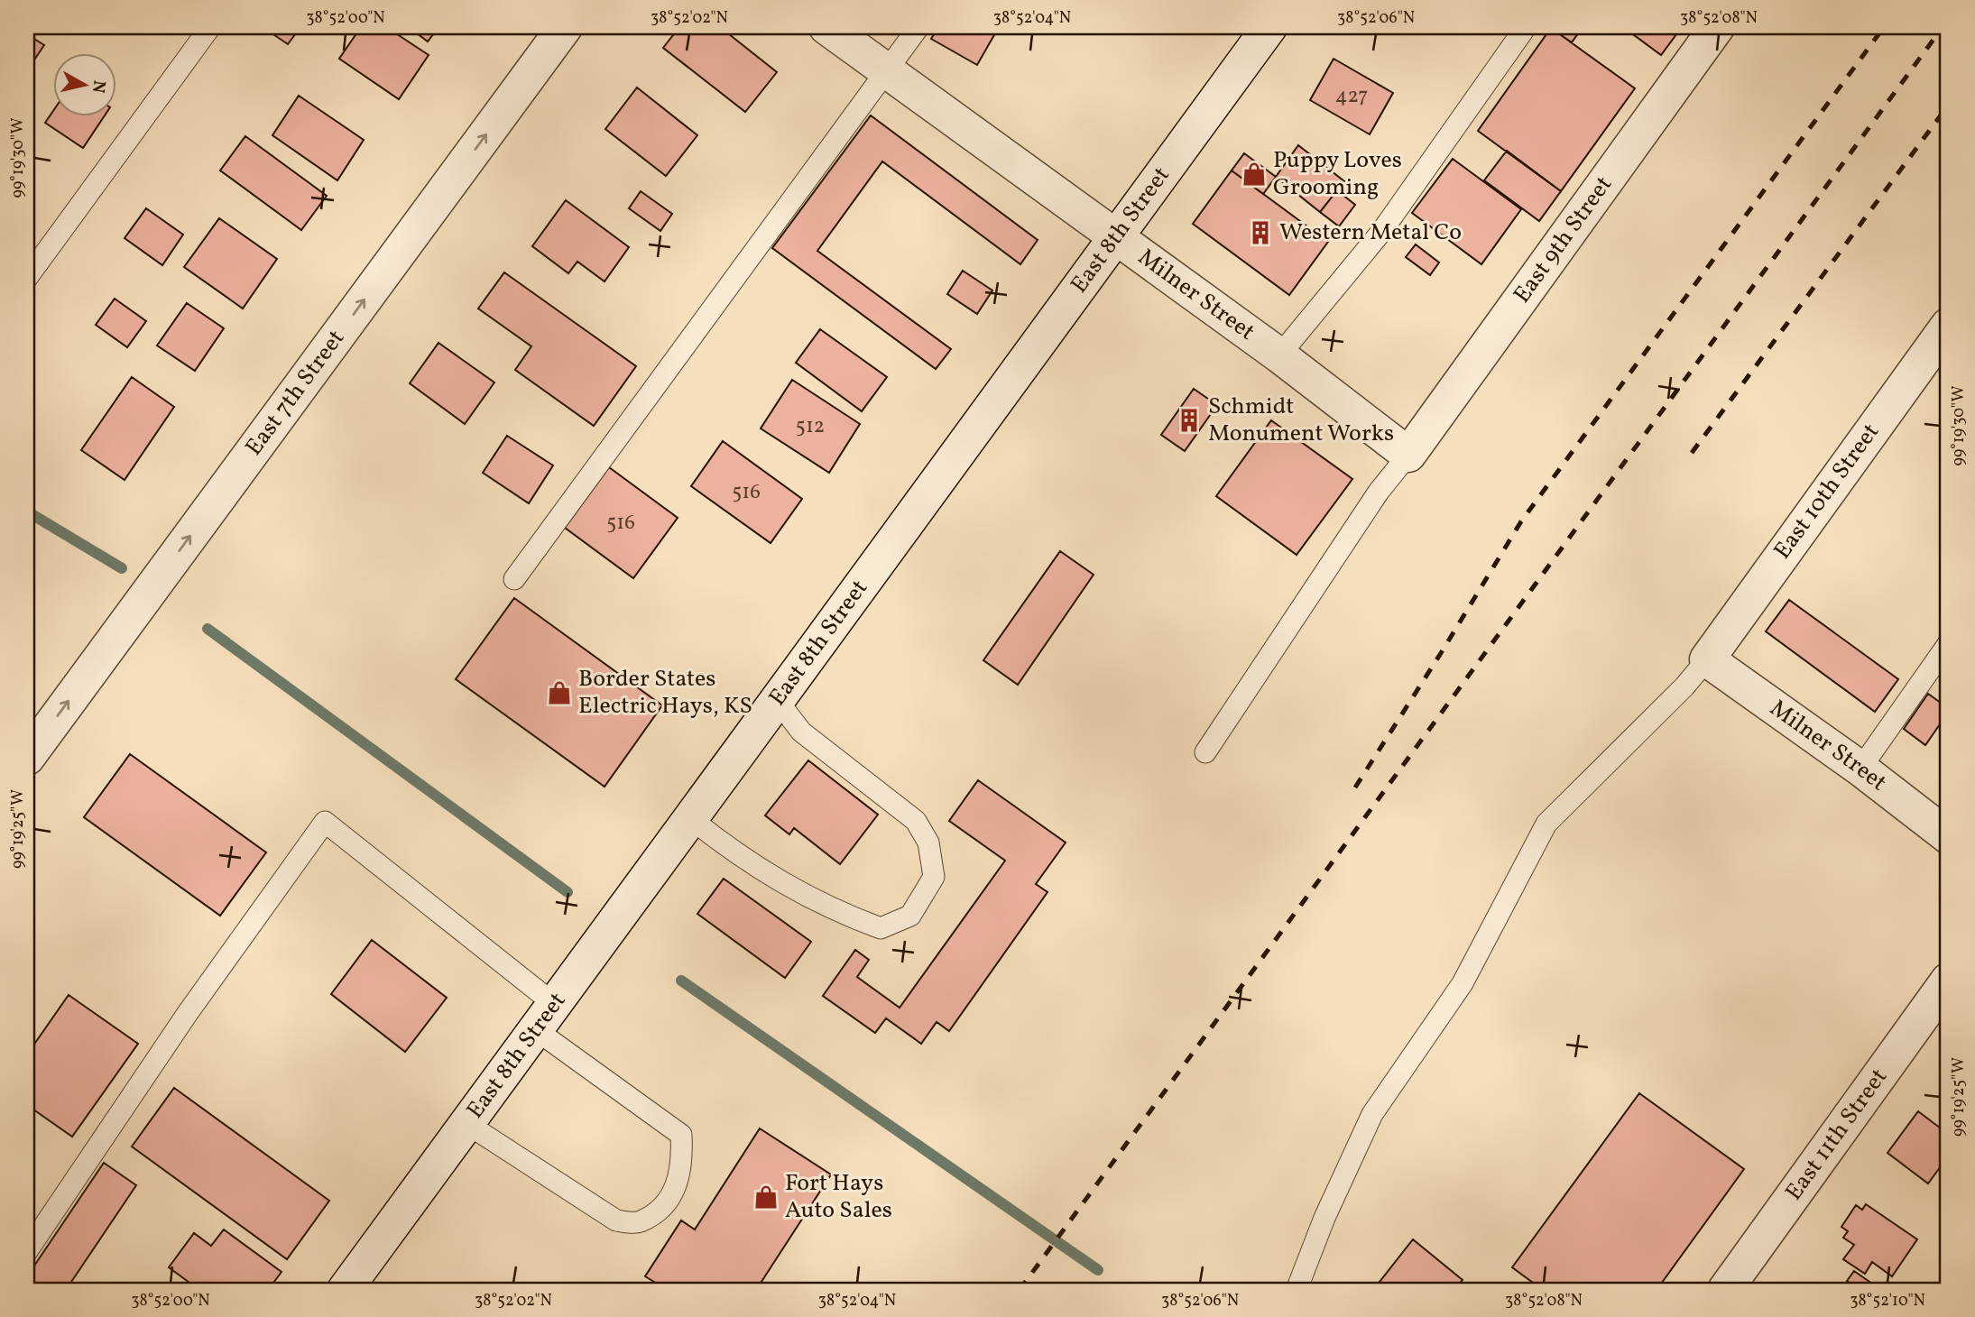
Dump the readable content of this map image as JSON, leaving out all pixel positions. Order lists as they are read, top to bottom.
{
  "streets": {
    "street": [
      "East 8th Street",
      "East 9th Street",
      "Milner Street",
      "East 7th Street",
      "East 10th Street",
      "East 11th Street"
    ]
  },
  "crossings": [
    ["East 8th Street", "Milner Street"],
    ["East 9th Street", "Milner Street"],
    ["Milner Street", "East 10th Street"]
  ],
  "one_way": ["East 7th Street"],
  "places": {
    "shop": ["Puppy Loves Grooming", "Border States Electric Hays, KS", "Fort Hays Auto Sales"],
    "building": ["Western Metal Co", "Schmidt Monument Works"]
  },
  "house_numbers": [
    "427",
    "512",
    "516",
    "516"
  ],
  "north": "right",
  "coordinates": [
    "38°52'00\"N",
    "38°52'02\"N",
    "38°52'04\"N",
    "38°52'06\"N",
    "38°52'08\"N",
    "99°19'30\"W",
    "99°19'25\"W",
    "38°52'10\"N"
  ]
}
